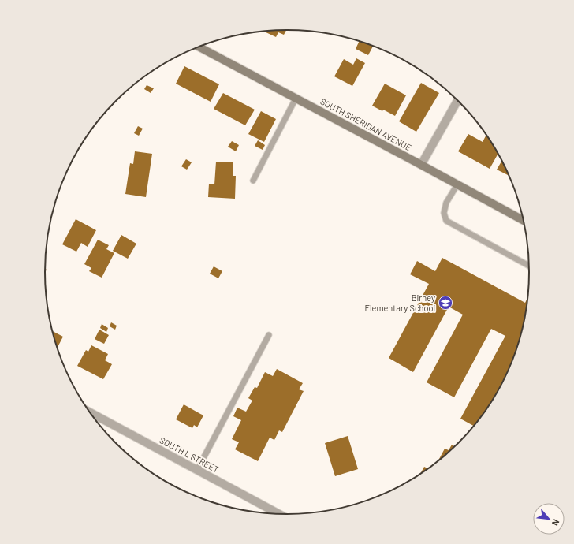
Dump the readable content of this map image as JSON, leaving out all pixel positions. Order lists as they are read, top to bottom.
{
  "streets": {
    "street": ["SOUTH SHERIDAN AVENUE", "SOUTH L STREET"]
  },
  "places": {
    "school or university": ["Birney Elementary School"]
  },
  "north": "bottom right"
}
